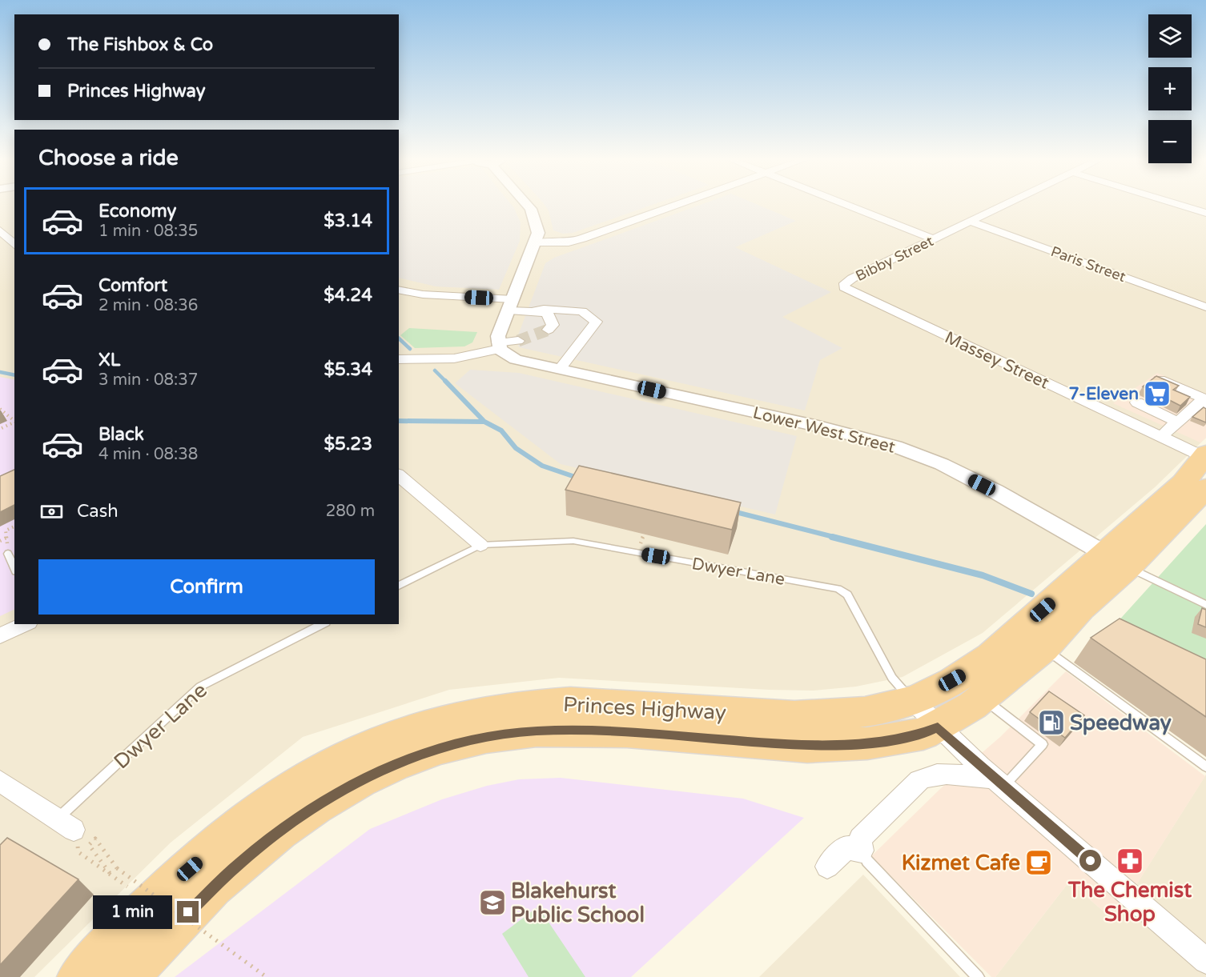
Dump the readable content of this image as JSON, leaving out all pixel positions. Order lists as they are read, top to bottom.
{
  "streets": {
    "highway": ["Princes Highway"],
    "street": [
      "Bibby Street",
      "Paris Street",
      "Massey Street",
      "Lower West Street"
    ],
    "lane": ["Dwyer Lane"]
  },
  "crossings": [
    ["Bibby Street", "Paris Street"],
    ["Bibby Street", "Massey Street"],
    ["Massey Street", "Princes Highway"],
    ["Lower West Street", "Princes Highway"],
    ["Dwyer Lane", "Princes Highway"]
  ],
  "places": {
    "supermarket": ["7-Eleven"],
    "fuel station": ["Speedway"],
    "pharmacy": ["The Chemist Shop"],
    "cafe": ["Kizmet Cafe"],
    "school or university": ["Blakehurst Public School"]
  },
  "page": {
    "map_buttons": ["+", "−"],
    "banner": ["The Fishbox & Co", "Princes Highway"],
    "heading": "Choose a ride",
    "list": [
      {
        "name": "Economy",
        "note": "1 min · 08:35",
        "value": "$3.14"
      },
      {
        "name": "Comfort",
        "note": "2 min · 08:36",
        "value": "$4.24"
      },
      {
        "name": "XL",
        "note": "3 min · 08:37",
        "value": "$5.34"
      },
      {
        "name": "Black",
        "note": "4 min · 08:38",
        "value": "$5.23"
      }
    ],
    "pay": ["Cash", "280 m"],
    "buttons": "Confirm",
    "bubble": "1 min"
  }
}
